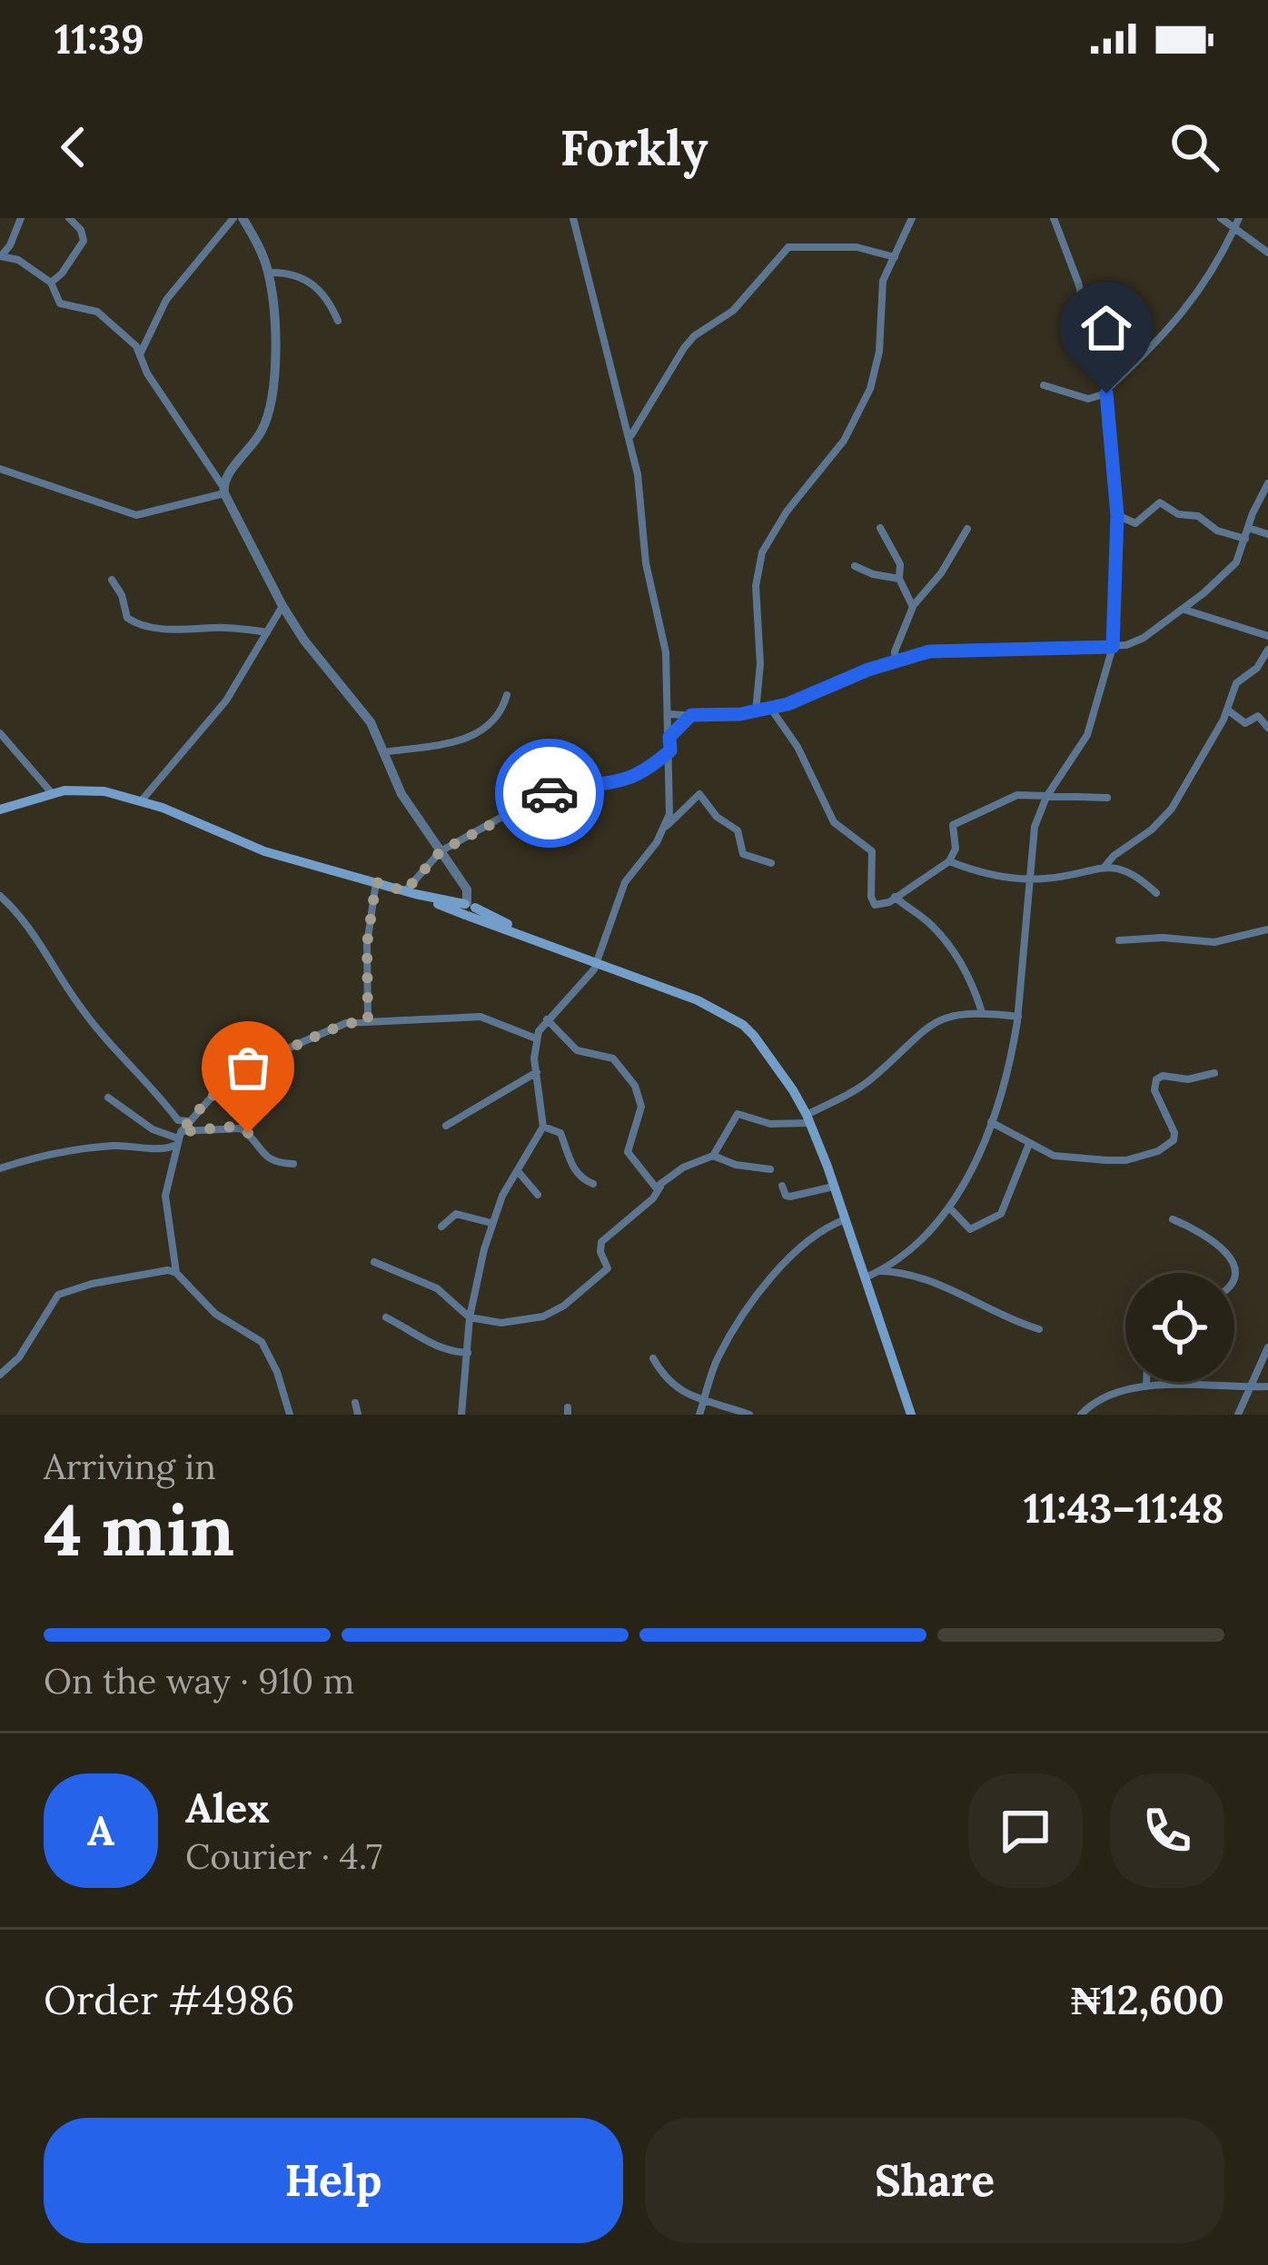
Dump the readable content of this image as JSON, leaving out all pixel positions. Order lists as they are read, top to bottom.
{
  "page": {
    "status": "11:39",
    "header": "Forkly",
    "heading": ["4 min", "Arriving in", "11:43–11:48"],
    "panel": [
      "Alex",
      "Courier · 4.7",
      "Order #4986",
      "₦12,600"
    ],
    "bar": "On the way · 910 m",
    "round": "A",
    "buttons": ["Help", "Share"]
  }
}
